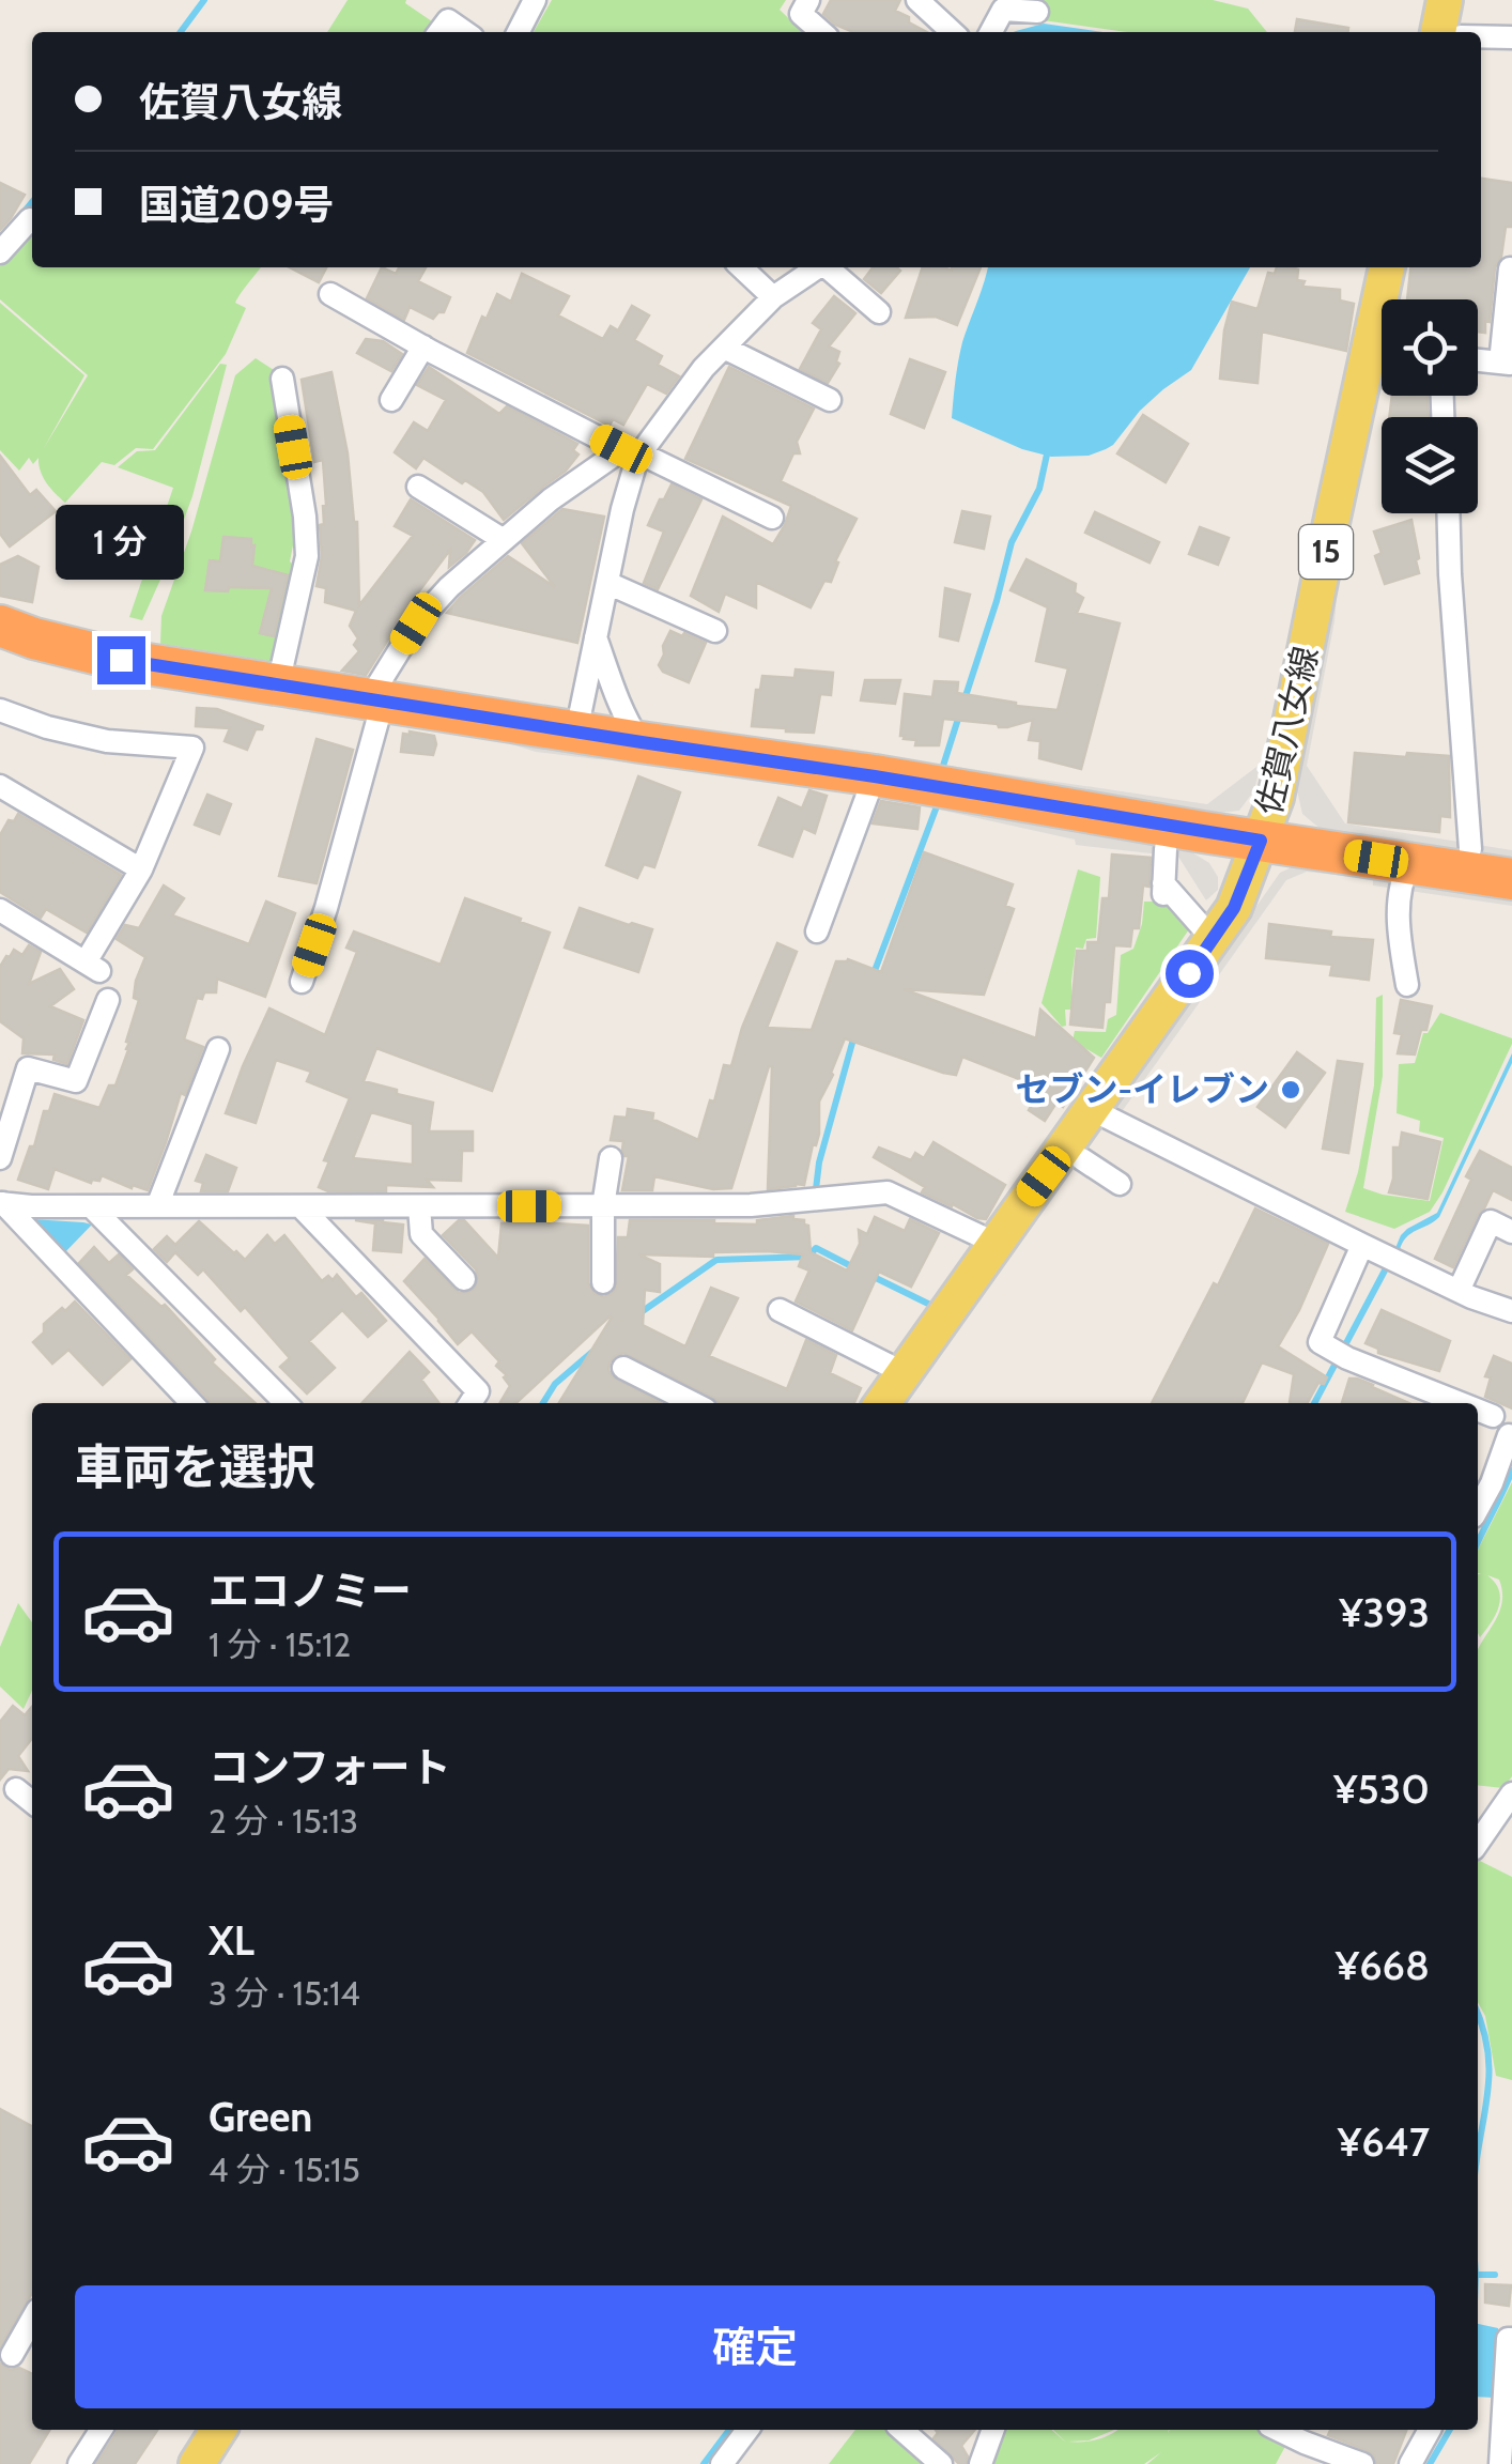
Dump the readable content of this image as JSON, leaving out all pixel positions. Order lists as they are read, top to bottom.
{
  "streets": {
    "main road": ["15", "佐賀八女線"]
  },
  "places": ["セブン-イレブン"],
  "page": {
    "banner": ["佐賀八女線", "国道209号"],
    "bubble": "1 分",
    "heading": "車両を選択",
    "list": [
      {
        "name": "エコノミー",
        "note": "1 分 · 15:12",
        "value": "¥393"
      },
      {
        "name": "コンフォート",
        "note": "2 分 · 15:13",
        "value": "¥530"
      },
      {
        "name": "XL",
        "note": "3 分 · 15:14",
        "value": "¥668"
      },
      {
        "name": "Green",
        "note": "4 分 · 15:15",
        "value": "¥647"
      }
    ],
    "buttons": "確定"
  }
}
